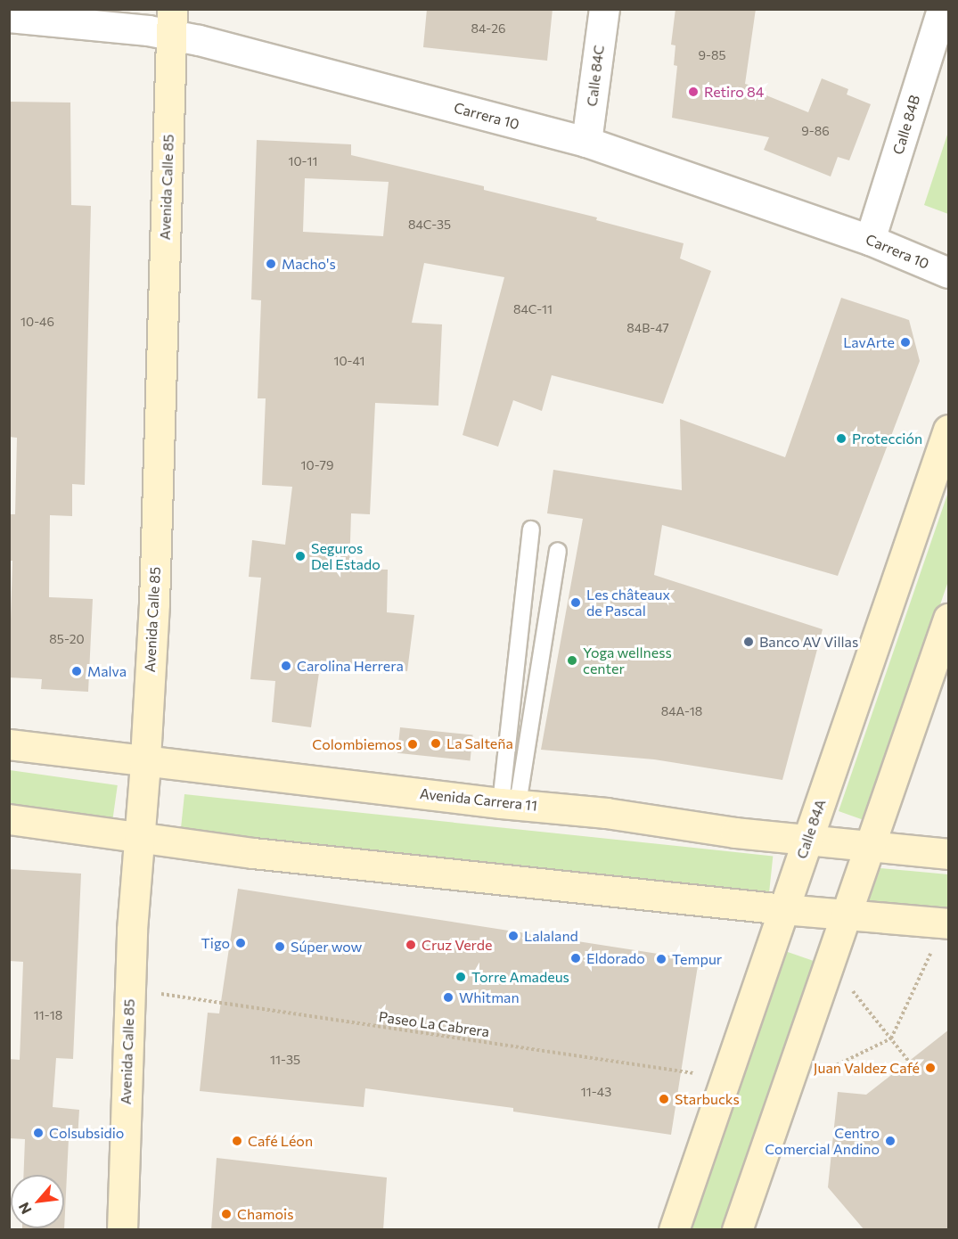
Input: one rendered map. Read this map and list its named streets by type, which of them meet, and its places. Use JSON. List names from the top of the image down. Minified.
{"streets":{"main road":["Avenida Calle 85","Avenida Carrera 11","Calle 84A"],"street":["Calle 84C","Carrera 10","Calle 84B"],"path":["Paseo La Cabrera"]},"crossings":[["Calle 84C","Carrera 10"],["Carrera 10","Calle 84B"],["Carrera 10","Avenida Calle 85"],["Avenida Calle 85","Avenida Carrera 11"],["Avenida Carrera 11","Calle 84A"]],"places":["Retiro 84","Macho's","LavArte","Protección","Seguros Del Estado","Les châteaux de Pascal","Banco AV Villas","Yoga wellness center","Carolina Herrera","Malva","La Salteña","Colombiemos","Lalaland","Tigo","Cruz Verde","Súper wow","Eldorado","Tempur","Torre Amadeus","Whitman","Juan Valdez Café","Starbucks","Colsubsidio","Café Léon","Centro Comercial Andino","Chamois"],"house_numbers":["84-26","9-85","9-86","10-11","84C-35","84C-11","10-46","84B-47","10-41","10-79","85-20","84A-18","11-18","11-35","11-43"],"north":"bottom left"}
